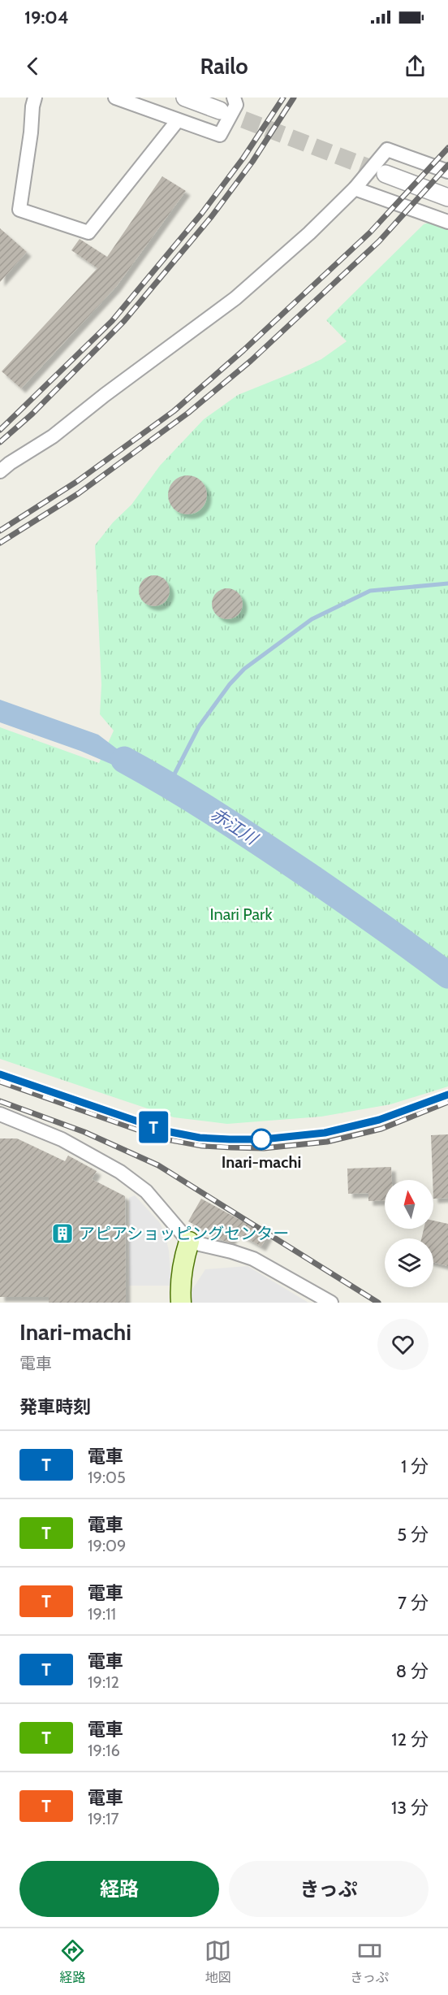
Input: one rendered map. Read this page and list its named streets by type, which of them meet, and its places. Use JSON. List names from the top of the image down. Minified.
{"water":["赤江川"],"parks":["Inari Park"],"places":{"other":["Inari-machi"],"building":["アピアショッピングセンター"]},"north":"top","page":{"status":"19:04","header":"Railo","on_map":"T","heading":[["Inari-machi","電車"],"発車時刻"],"list":[{"mark":"T","name":"電車","note":"19:05","value":"1 分"},{"mark":"T","name":"電車","note":"19:09","value":"5 分"},{"mark":"T","name":"電車","note":"19:11","value":"7 分"},{"mark":"T","name":"電車","note":"19:12","value":"8 分"},{"mark":"T","name":"電車","note":"19:16","value":"12 分"},{"mark":"T","name":"電車","note":"19:17","value":"13 分"}],"buttons":["経路","きっぷ"],"tabs":["経路","地図","きっぷ"]}}
